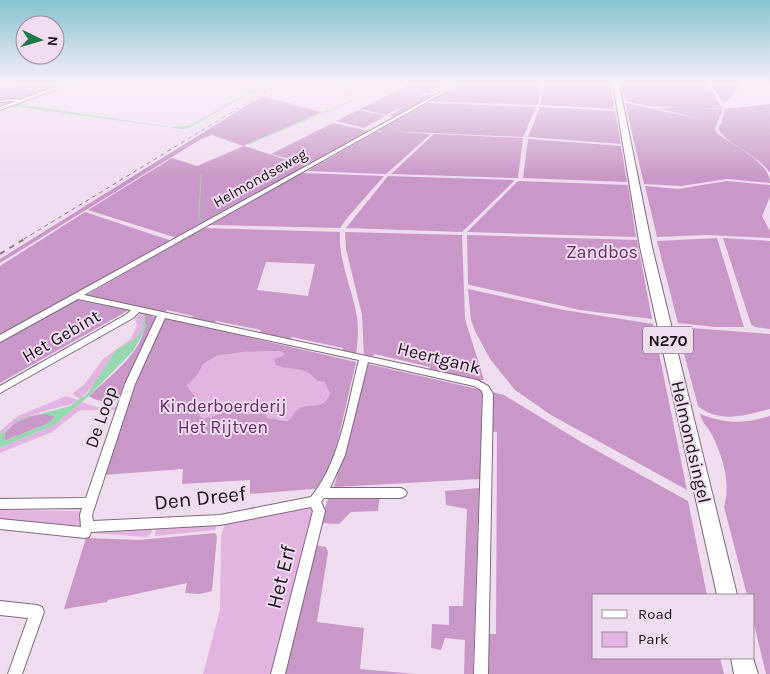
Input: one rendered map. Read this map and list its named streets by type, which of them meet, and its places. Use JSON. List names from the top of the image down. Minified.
{"streets":{"main road":["N270","Helmondsingel"],"street":["Helmondseweg","Het Gebint","Heertgank","De Loop","Den Dreef","Het Erf"]},"crossings":[["Heertgank","De Loop"],["Heertgank","Het Erf"],["De Loop","Den Dreef"],["Den Dreef","Het Erf"]],"parks":["Zandbos","Kinderboerderij Het Rijtven"],"legend":["Road","Park"],"north":"right"}
